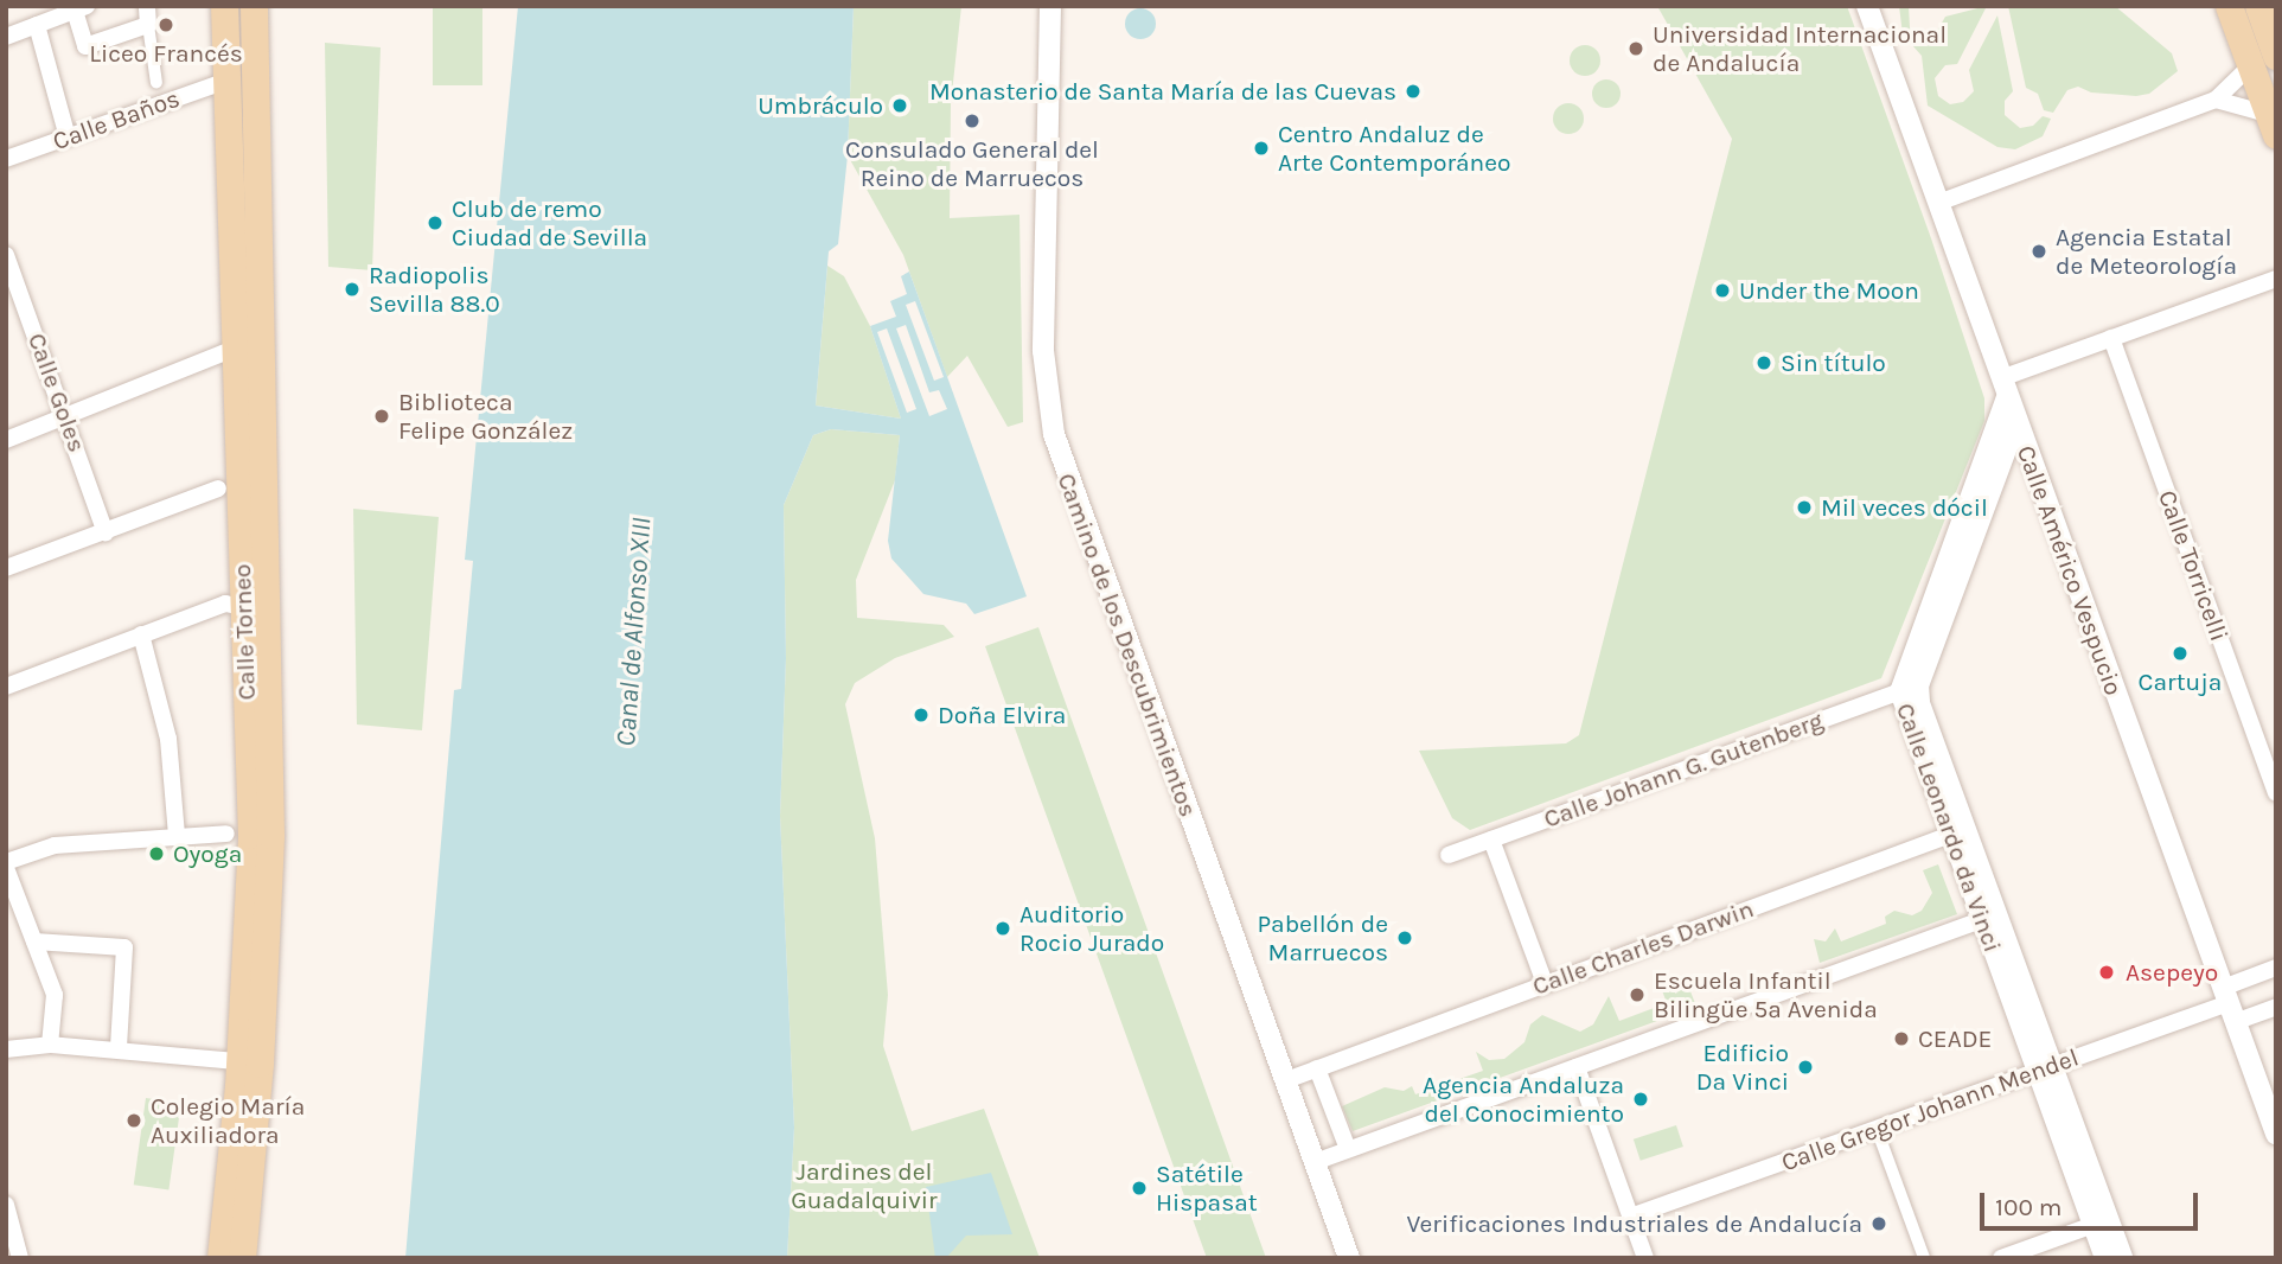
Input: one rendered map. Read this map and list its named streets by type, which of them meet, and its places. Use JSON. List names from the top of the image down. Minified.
{"streets":{"main road":["Calle Torneo"],"street":["Calle Baños","Calle Goles","Calle Torricelli","Calle Américo Vespucio","Camino de los Descubrimientos","Calle Johann G. Gutenberg","Calle Leonardo da Vinci","Calle Charles Darwin","Calle Gregor Johann Mendel"]},"crossings":[["Calle Baños","Calle Torneo"],["Calle Américo Vespucio","Calle Leonardo da Vinci"],["Calle Américo Vespucio","Calle Gregor Johann Mendel"],["Camino de los Descubrimientos","Calle Charles Darwin"],["Calle Johann G. Gutenberg","Calle Leonardo da Vinci"],["Calle Leonardo da Vinci","Calle Charles Darwin"],["Calle Leonardo da Vinci","Calle Gregor Johann Mendel"]],"water":["Canal de Alfonso XIII"],"parks":["Jardines del Guadalquivir"],"places":["Liceo Francés","Universidad Internacional de Andalucía","Monasterio de Santa María de las Cuevas","Umbráculo","Consulado General del Reino de Marruecos","Centro Andaluz de Arte Contemporáneo","Club de remo Ciudad de Sevilla","Agencia Estatal de Meteorología","Radiopolis Sevilla 88.0","Under the Moon","Sin título","Biblioteca Felipe González","Mil veces dócil","Cartuja","Doña Elvira","Oyoga","Auditorio Rocio Jurado","Pabellón de Marruecos","Asepeyo","Escuela Infantil Bilingüe 5ª Avenida","CEADE","Edificio Da Vinci","Agencia Andaluza del Conocimiento","Colegio María Auxiliadora","Satétile Hispasat","Verificaciones Industriales de Andalucía"],"scale_bar":"100 m"}
